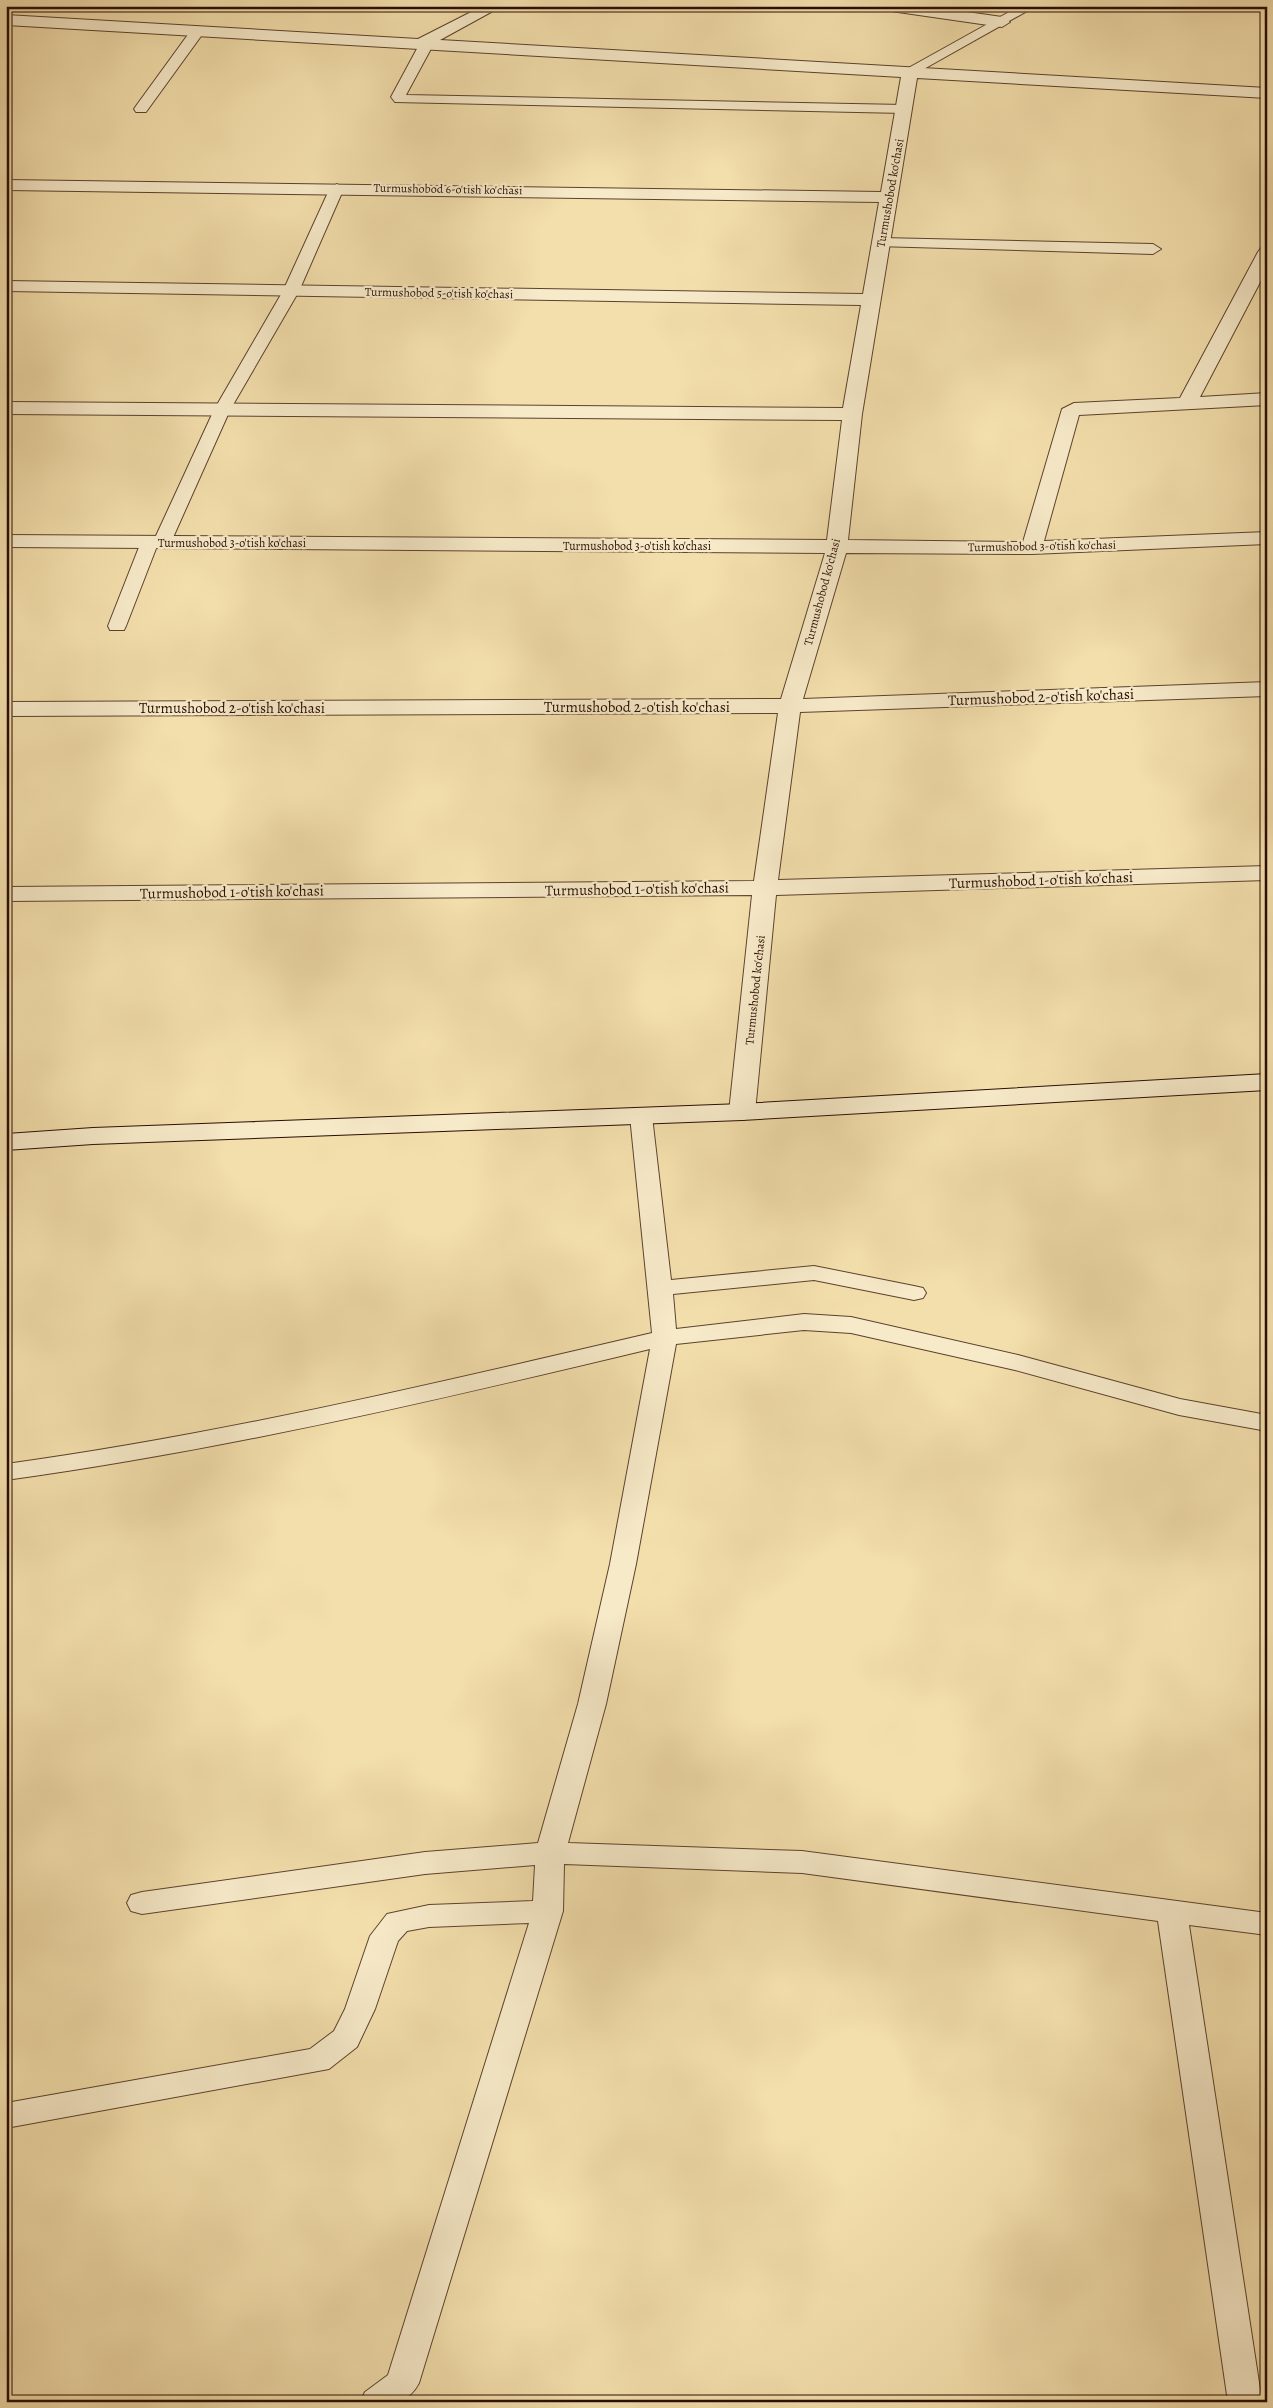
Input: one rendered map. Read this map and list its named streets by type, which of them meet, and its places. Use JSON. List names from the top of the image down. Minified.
{"streets":{"street":["Turmushobod 6-o'tish ko'chasi","Turmushobod ko'chasi","Turmushobod 5-o'tish ko'chasi","Turmushobod 3-o'tish ko'chasi","Turmushobod 2-o'tish ko'chasi","Turmushobod 1-o'tish ko'chasi"]},"crossings":[["Turmushobod 6-o'tish ko'chasi","Turmushobod ko'chasi"],["Turmushobod ko'chasi","Turmushobod 5-o'tish ko'chasi"],["Turmushobod ko'chasi","Turmushobod 3-o'tish ko'chasi"],["Turmushobod ko'chasi","Turmushobod 2-o'tish ko'chasi"],["Turmushobod ko'chasi","Turmushobod 1-o'tish ko'chasi"]]}
